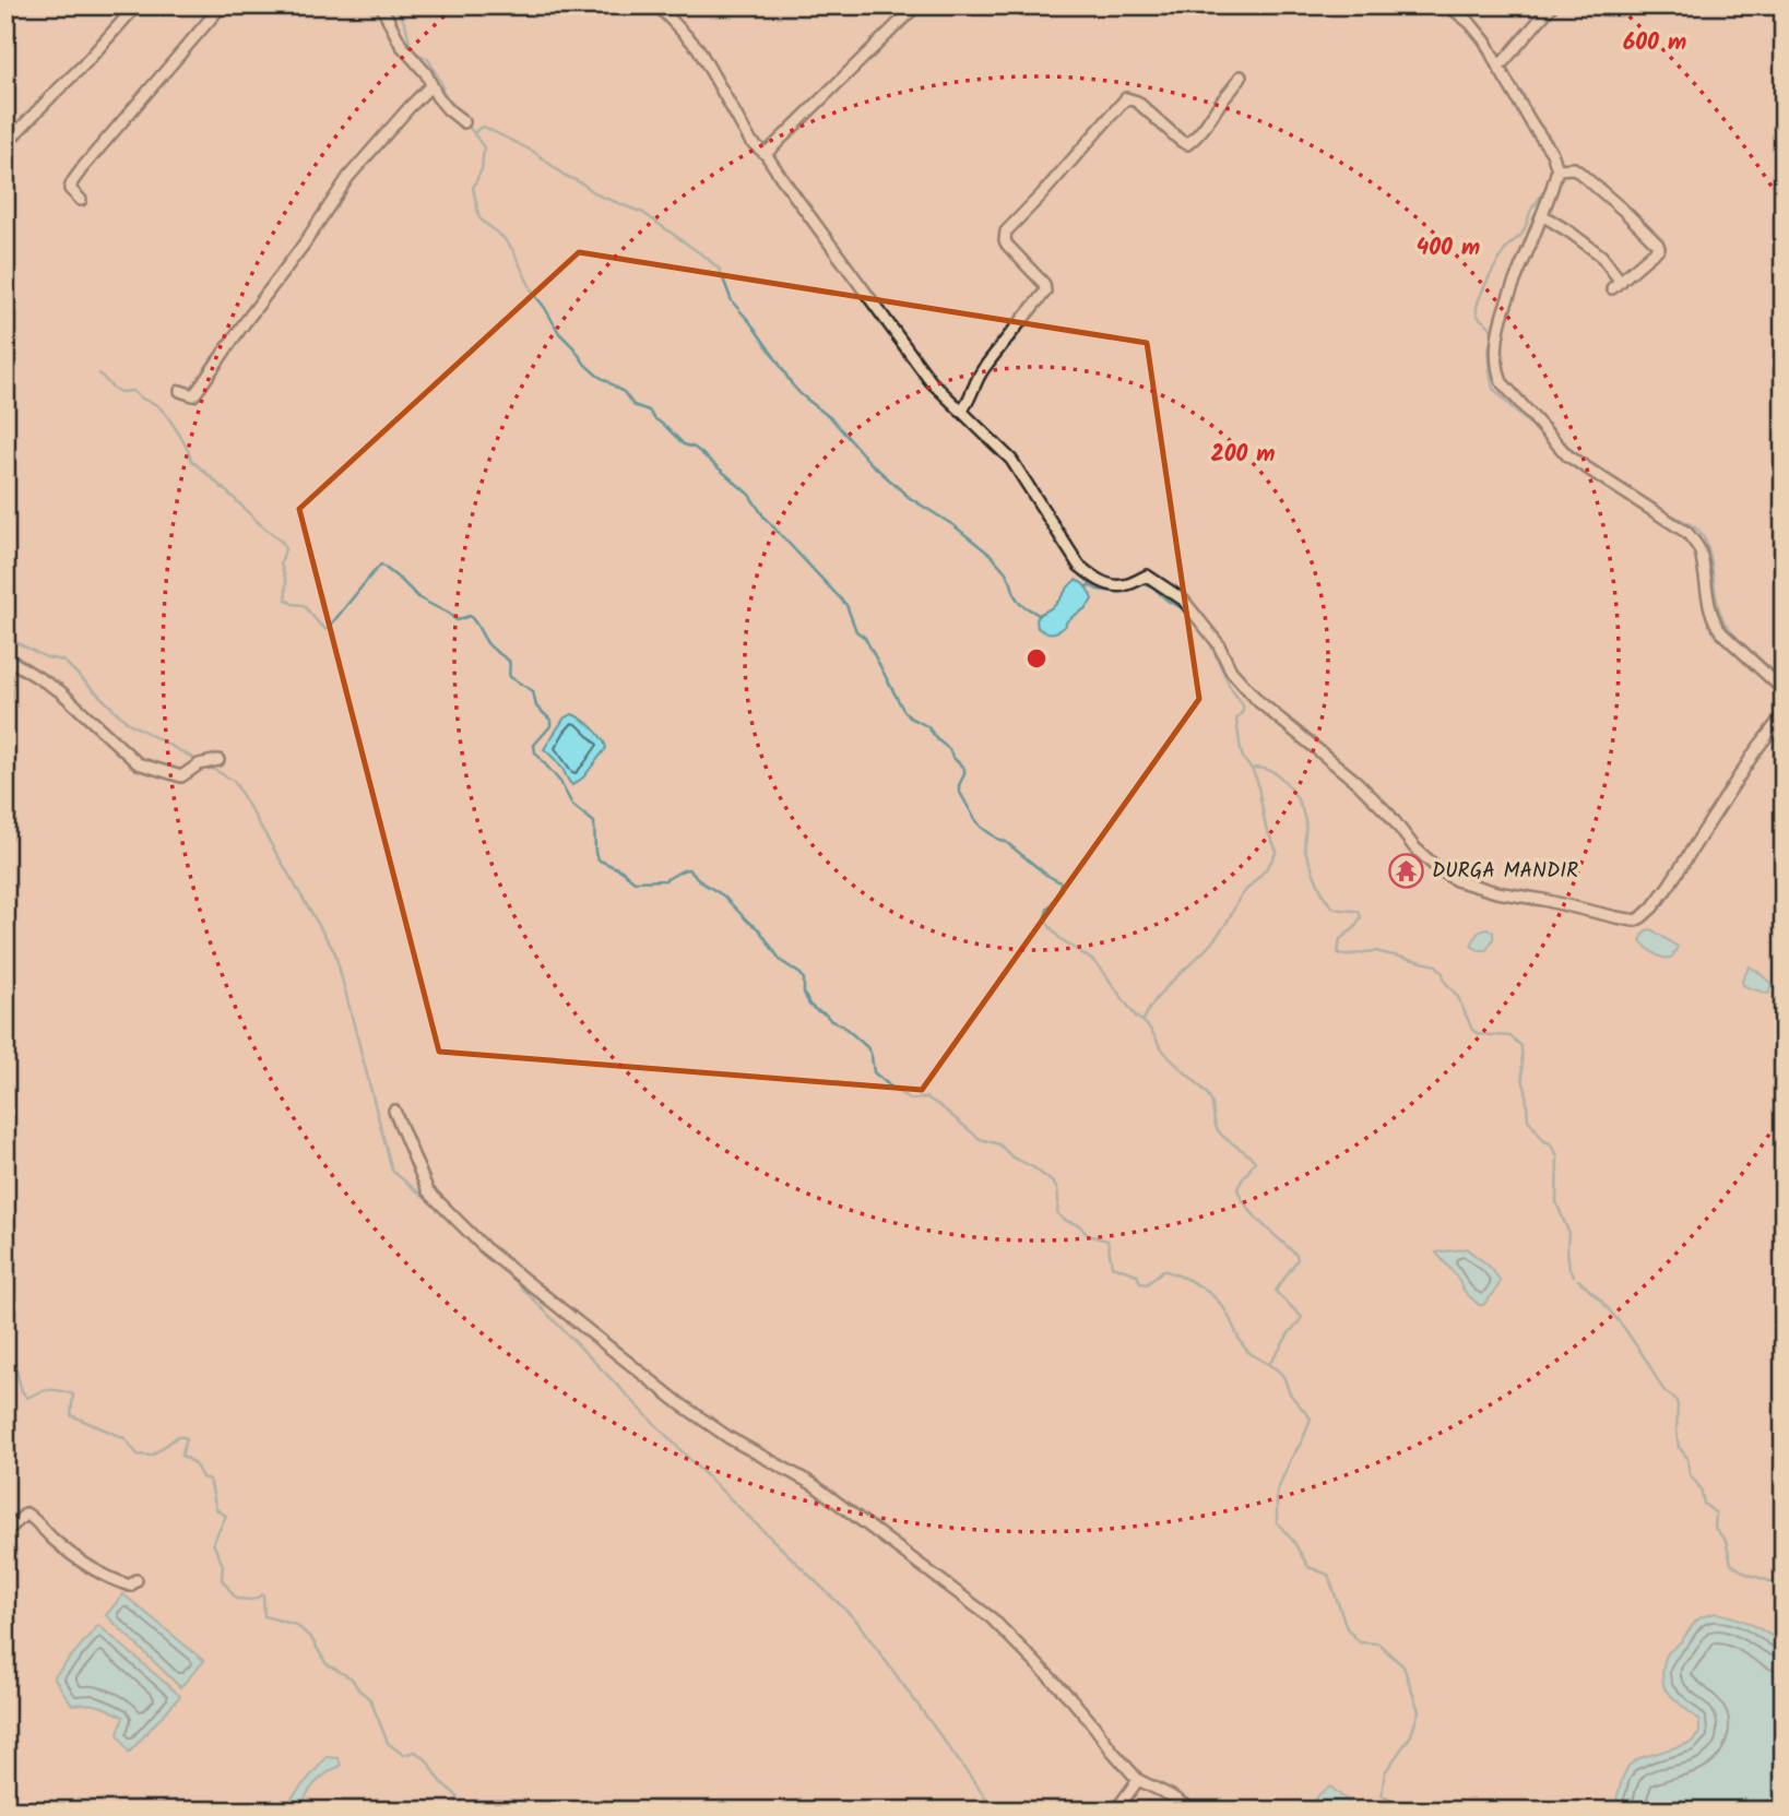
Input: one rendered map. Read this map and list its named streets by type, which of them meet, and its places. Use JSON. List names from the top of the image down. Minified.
{"places":{"temple":["DURGA MANDIR"]},"rings":["600 m","400 m","200 m"]}
